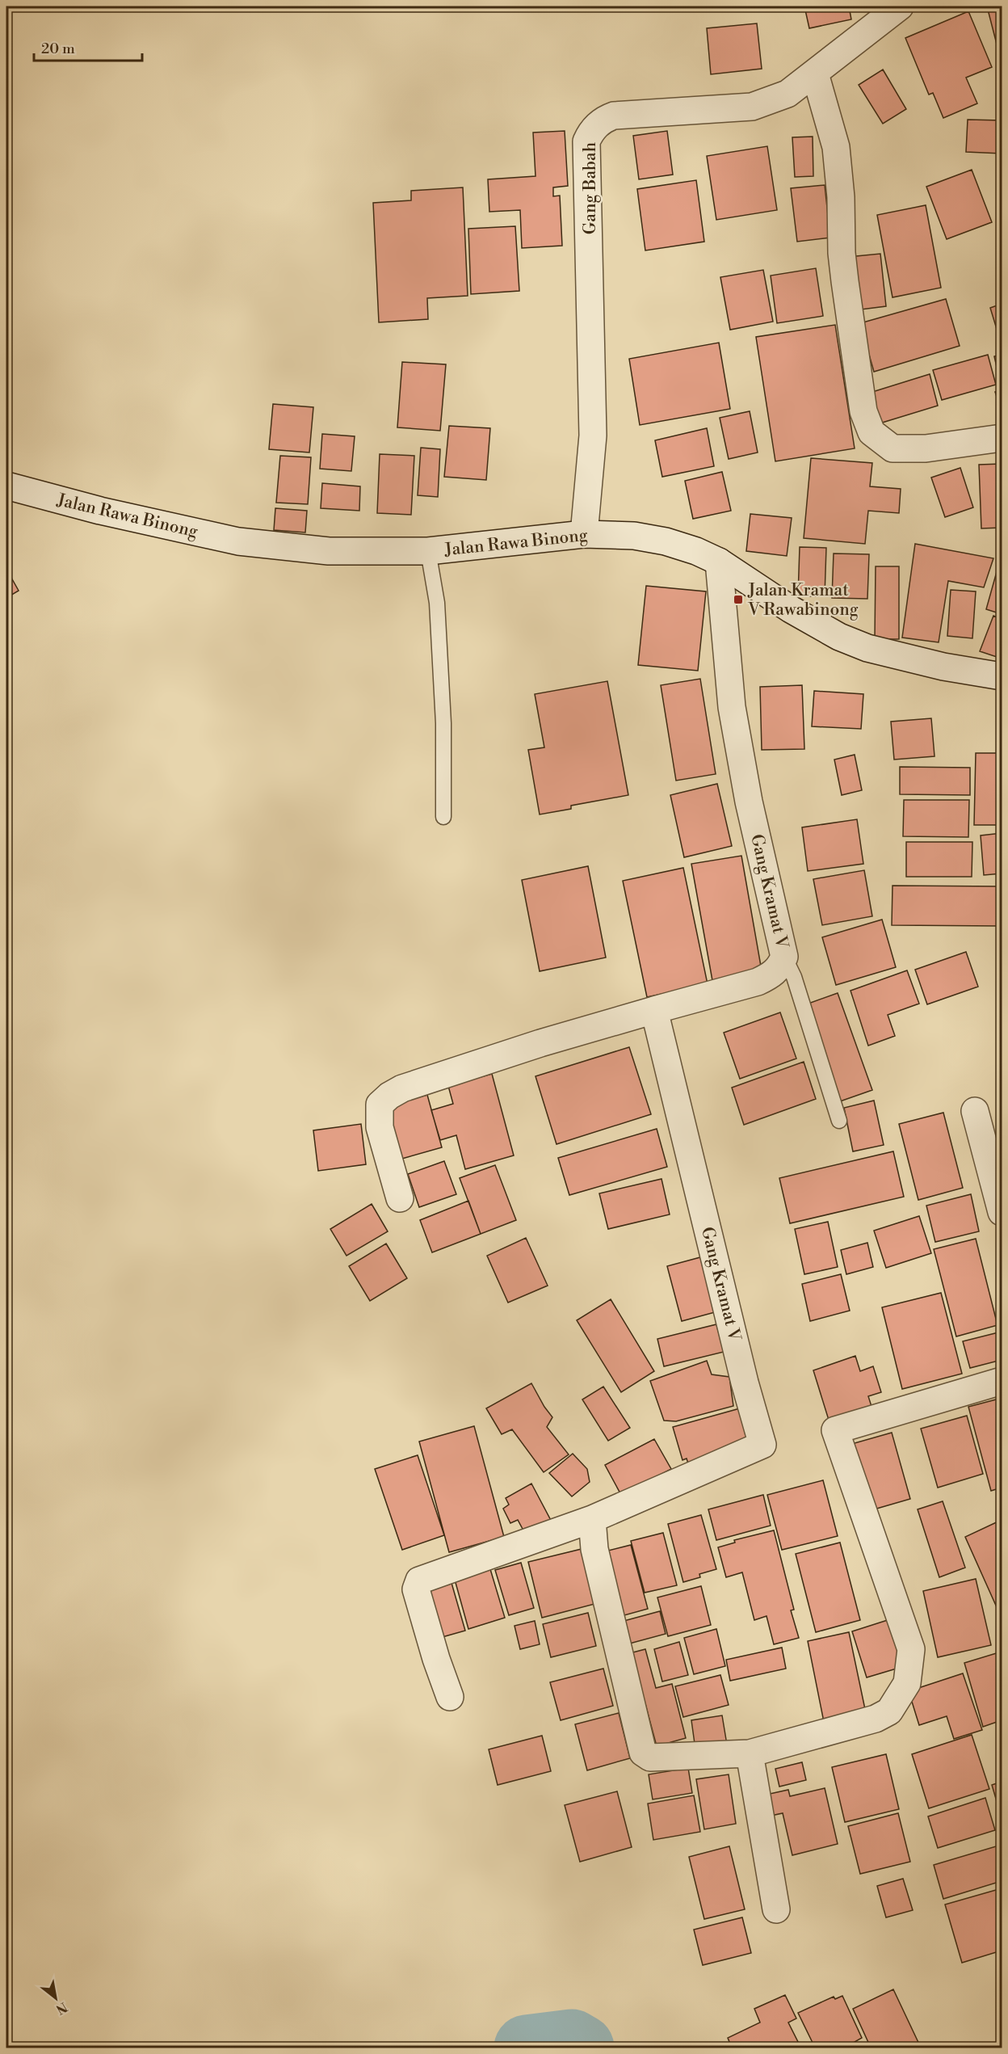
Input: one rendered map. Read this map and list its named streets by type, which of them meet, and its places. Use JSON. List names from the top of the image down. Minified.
{"streets":{"street":["Gang Babah","Jalan Rawa Binong","Gang Kramat V"]},"crossings":[["Gang Babah","Jalan Rawa Binong"],["Jalan Rawa Binong","Gang Kramat V"]],"places":{"transit":["Jalan Kramat V Rawabinong"]},"scale_bar":"20 m","north":"bottom right"}
